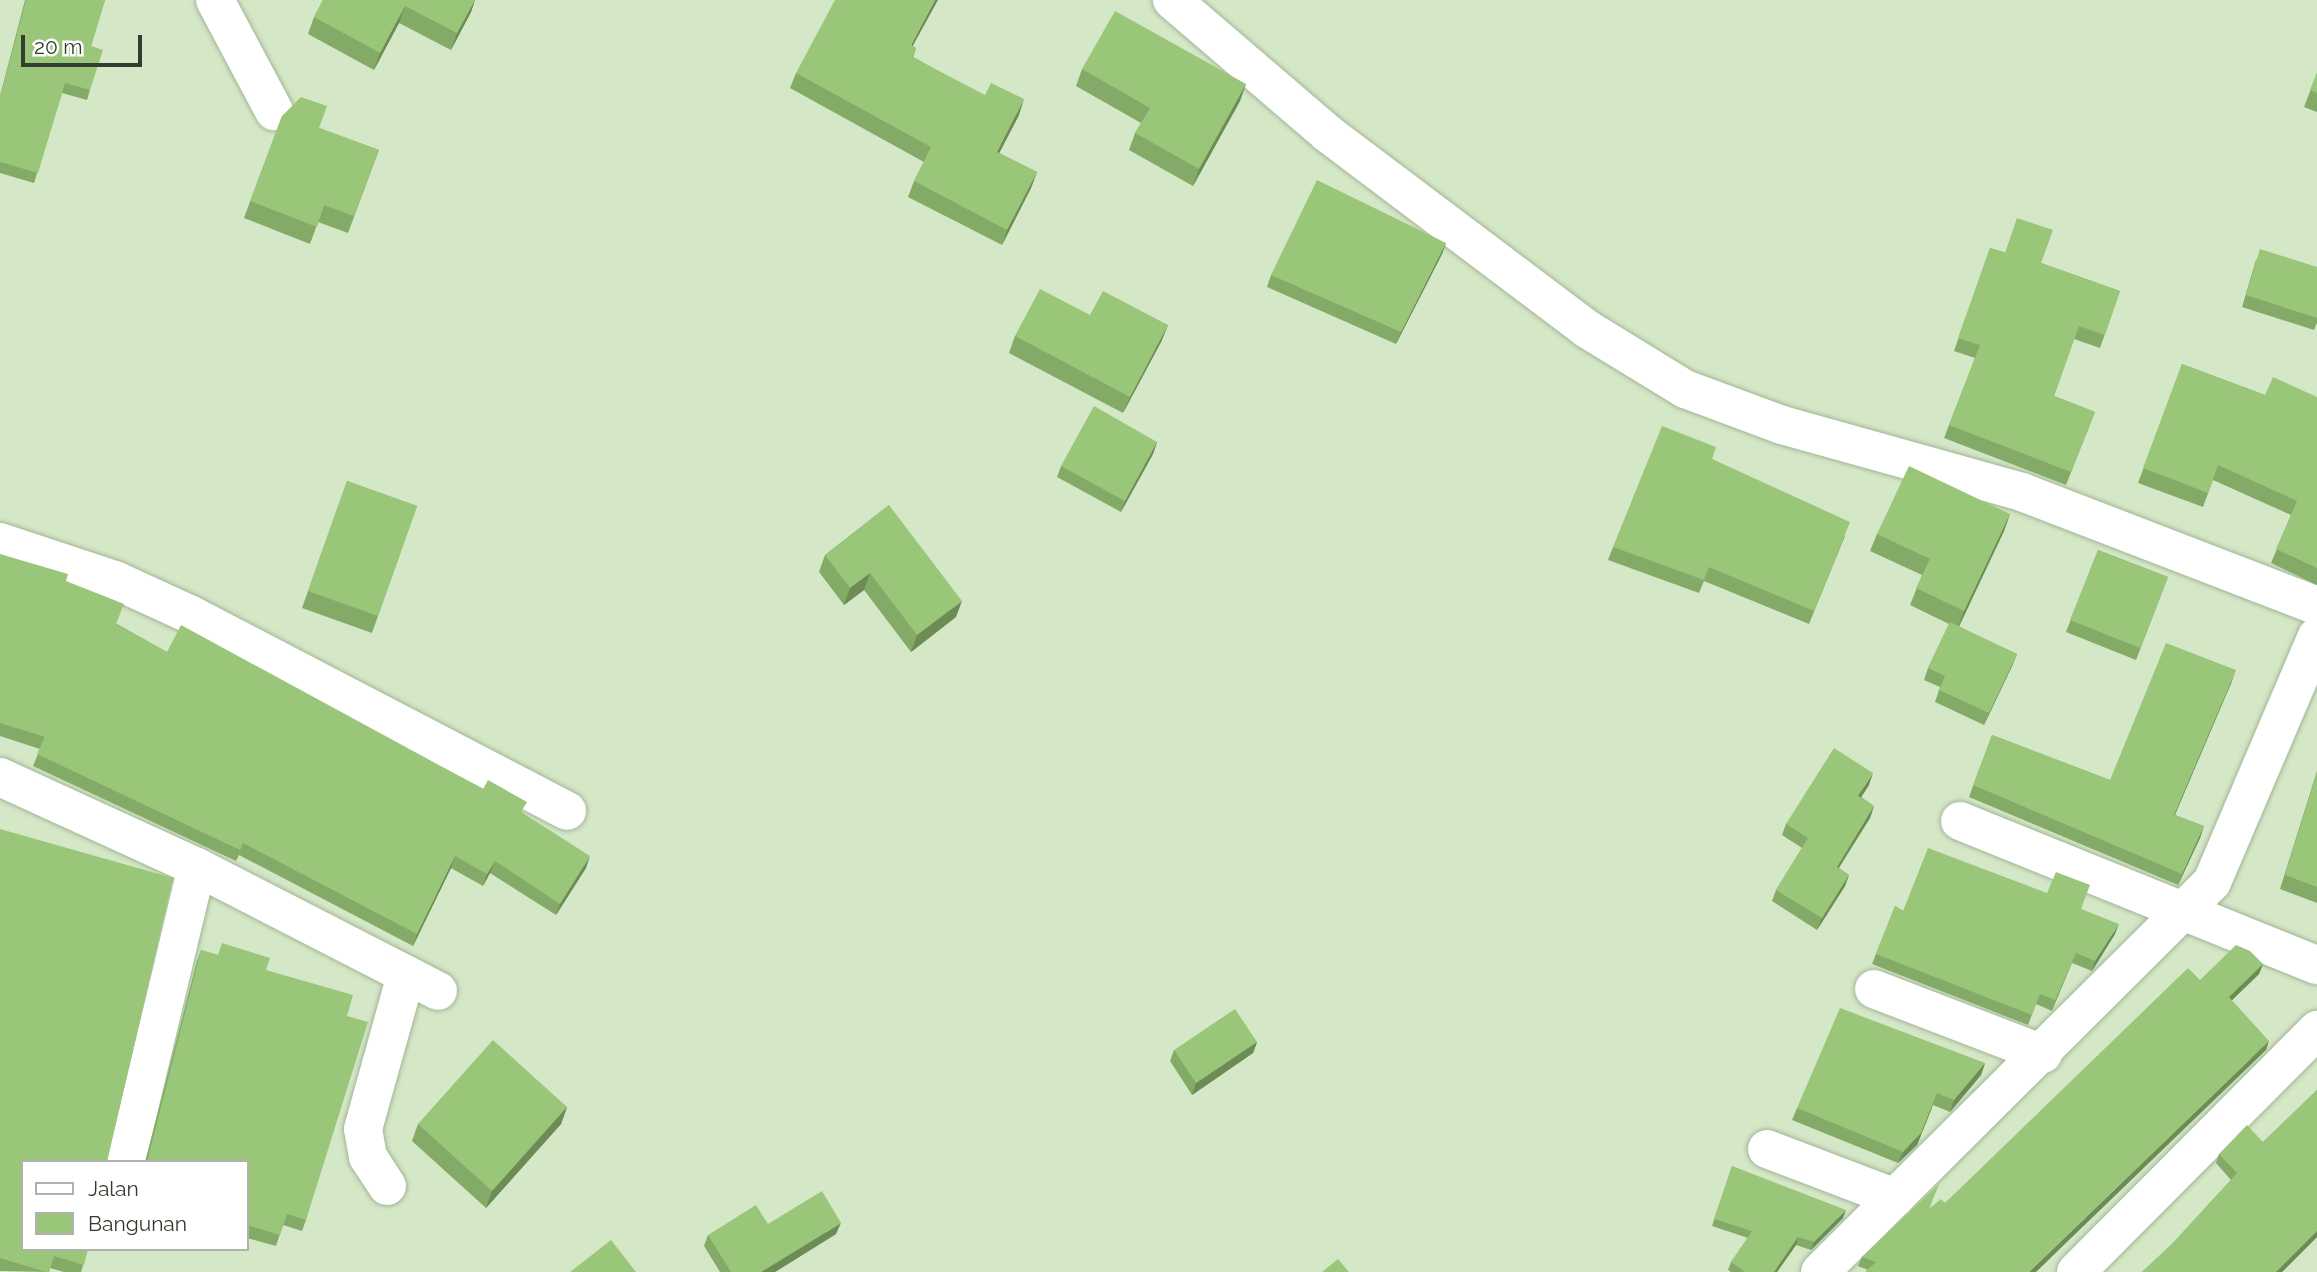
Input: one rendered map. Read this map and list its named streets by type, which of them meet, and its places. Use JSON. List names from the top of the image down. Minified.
{"legend":["Jalan","Bangunan"],"scale_bar":"20 m"}
